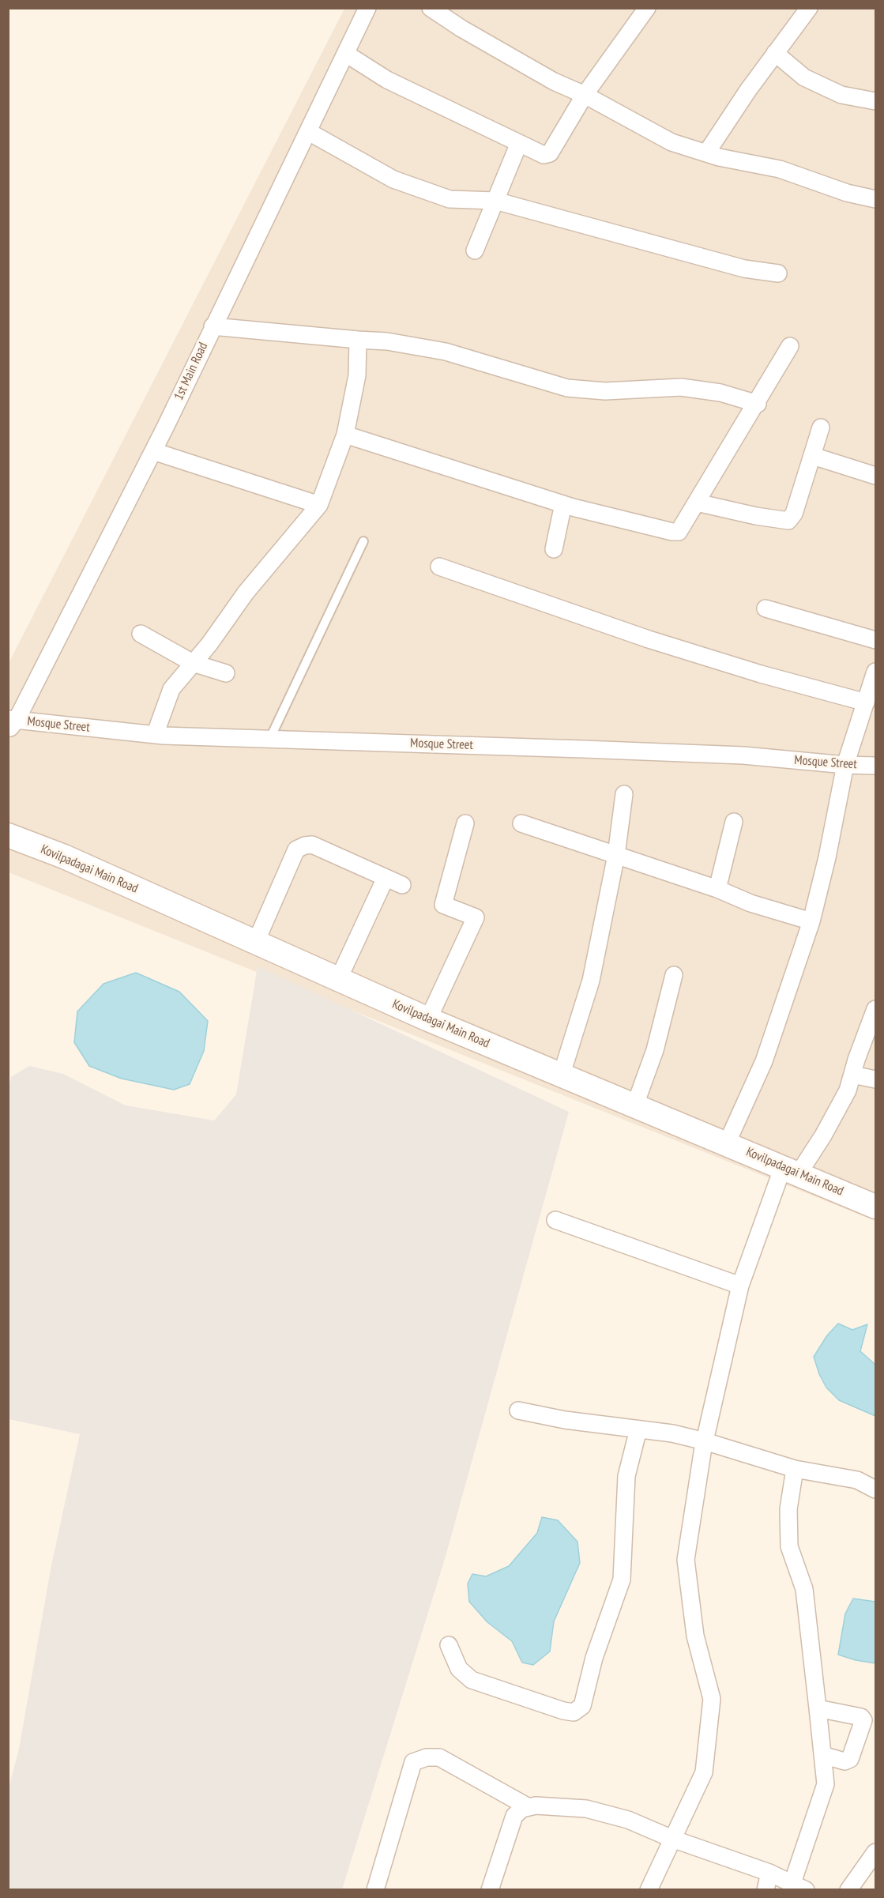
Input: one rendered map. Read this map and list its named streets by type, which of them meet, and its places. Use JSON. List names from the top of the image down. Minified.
{"streets":{"main road":["Kovilpadagai Main Road"],"street":["1st Main Road","Mosque Street"]},"crossings":[["1st Main Road","Mosque Street"]]}
